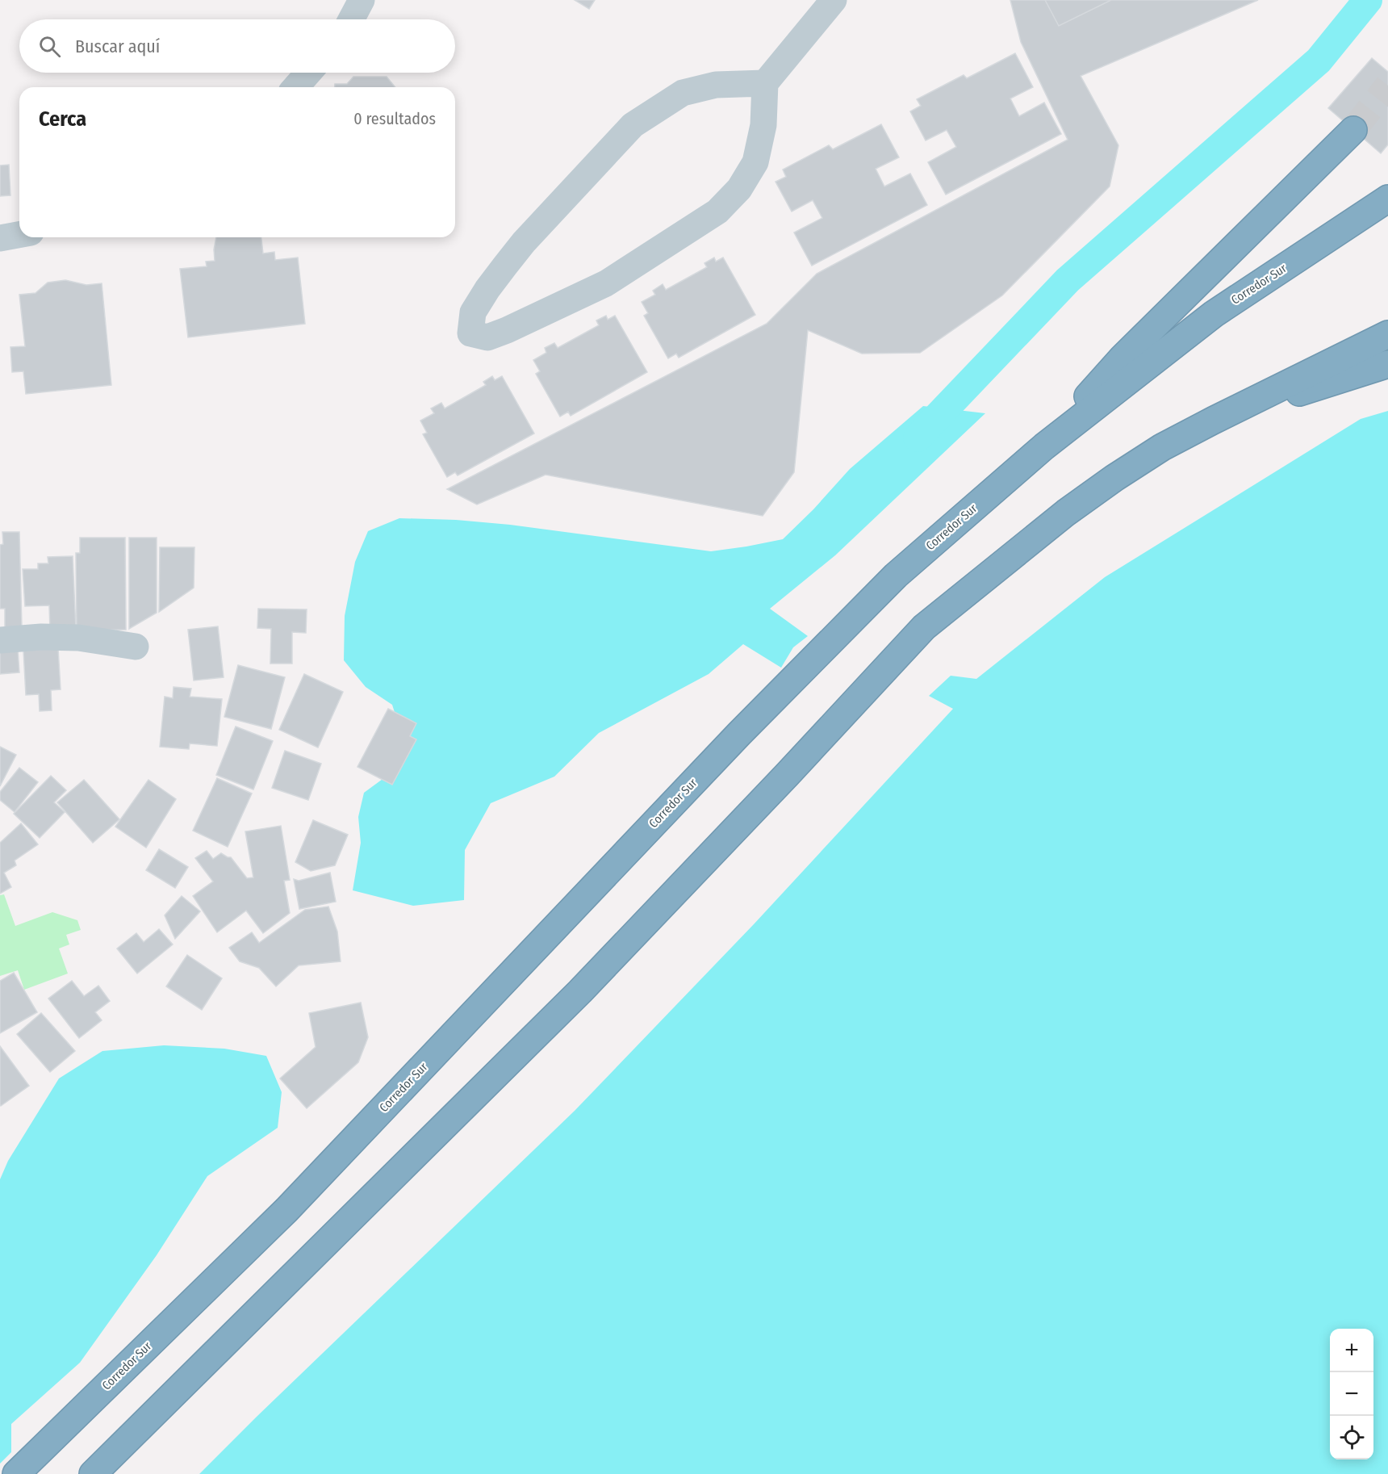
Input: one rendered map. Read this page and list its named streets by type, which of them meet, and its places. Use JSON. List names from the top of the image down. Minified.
{"streets":{"highway":["Corredor Sur"]},"page":{"search":"Buscar aquí","heading":["Cerca","0 resultados"],"map_buttons":["+","−"]}}
